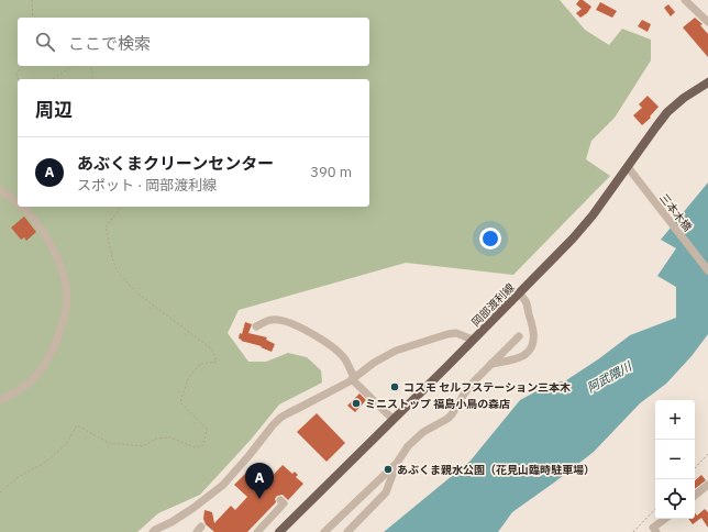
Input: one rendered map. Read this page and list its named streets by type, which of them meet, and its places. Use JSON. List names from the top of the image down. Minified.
{"streets":{"main road":["岡部渡利線"],"street":["三本木橋"]},"crossings":[["三本木橋","岡部渡利線"]],"water":["阿武隈川"],"places":["コスモ セルフステーション三本木","ミニストップ 福島小鳥の森店","あぶくま親水公園（花見山臨時駐車場）"],"page":{"search":"ここで検索","heading":"周辺","list":[{"mark":"A","name":"あぶくまクリーンセンター","note":"スポット · 岡部渡利線","value":"390 m"}],"map_buttons":["+","−"],"pins":"A"}}
